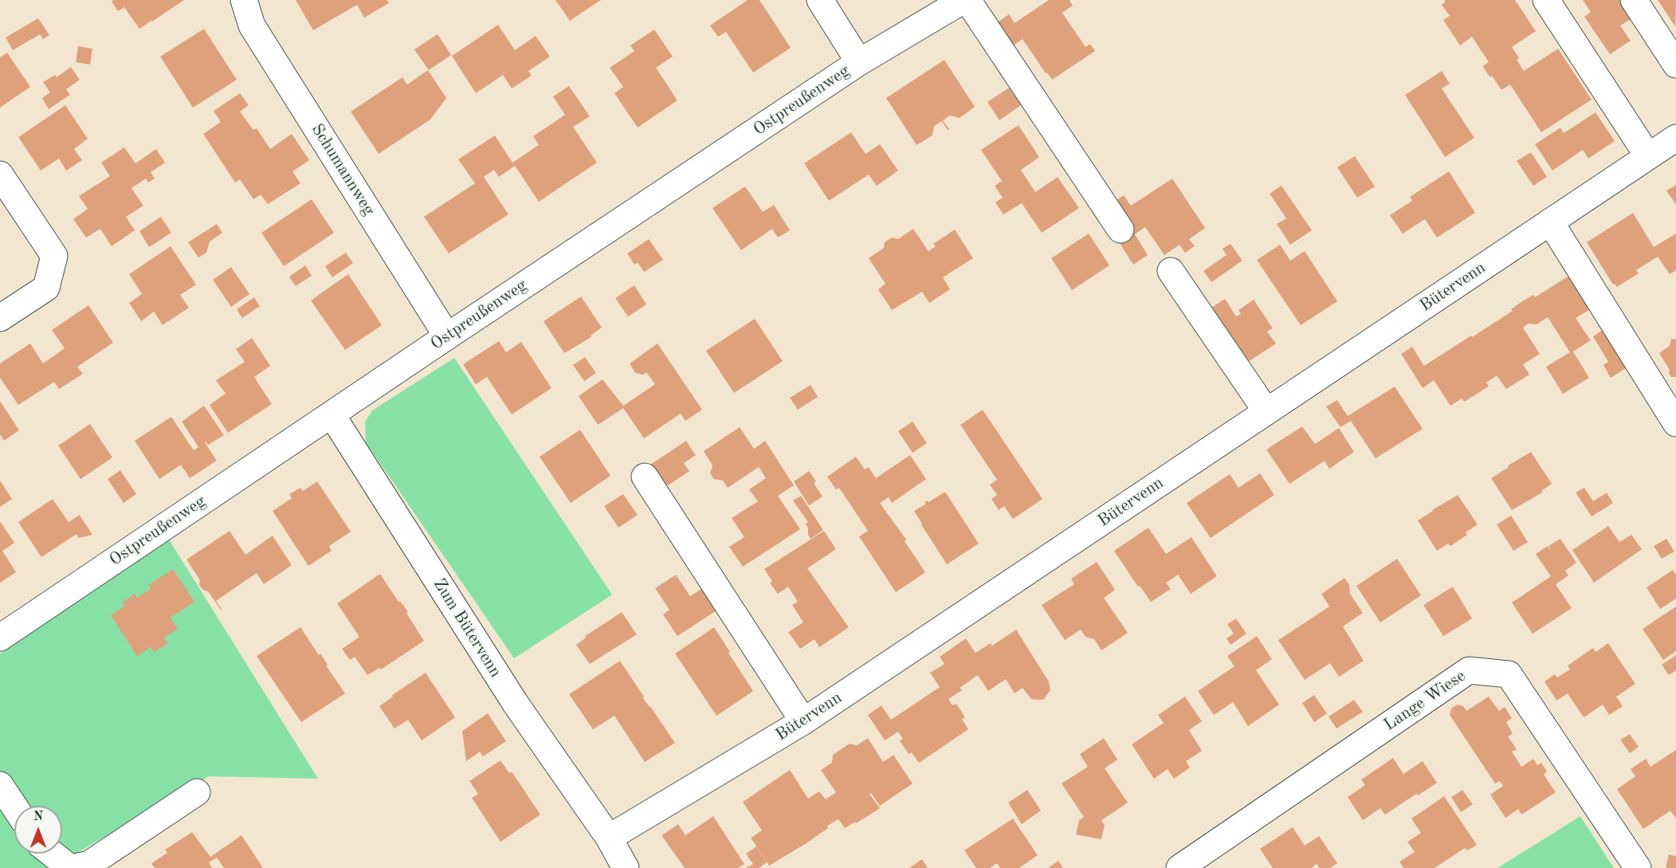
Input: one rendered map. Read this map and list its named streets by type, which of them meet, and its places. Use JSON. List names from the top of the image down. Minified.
{"streets":{"street":["Ostpreußenweg","Schumannweg","Bütervenn","Zum Bütervenn","Lange Wiese"]},"crossings":[["Ostpreußenweg","Schumannweg"],["Ostpreußenweg","Zum Bütervenn"],["Bütervenn","Zum Bütervenn"]],"north":"top"}
